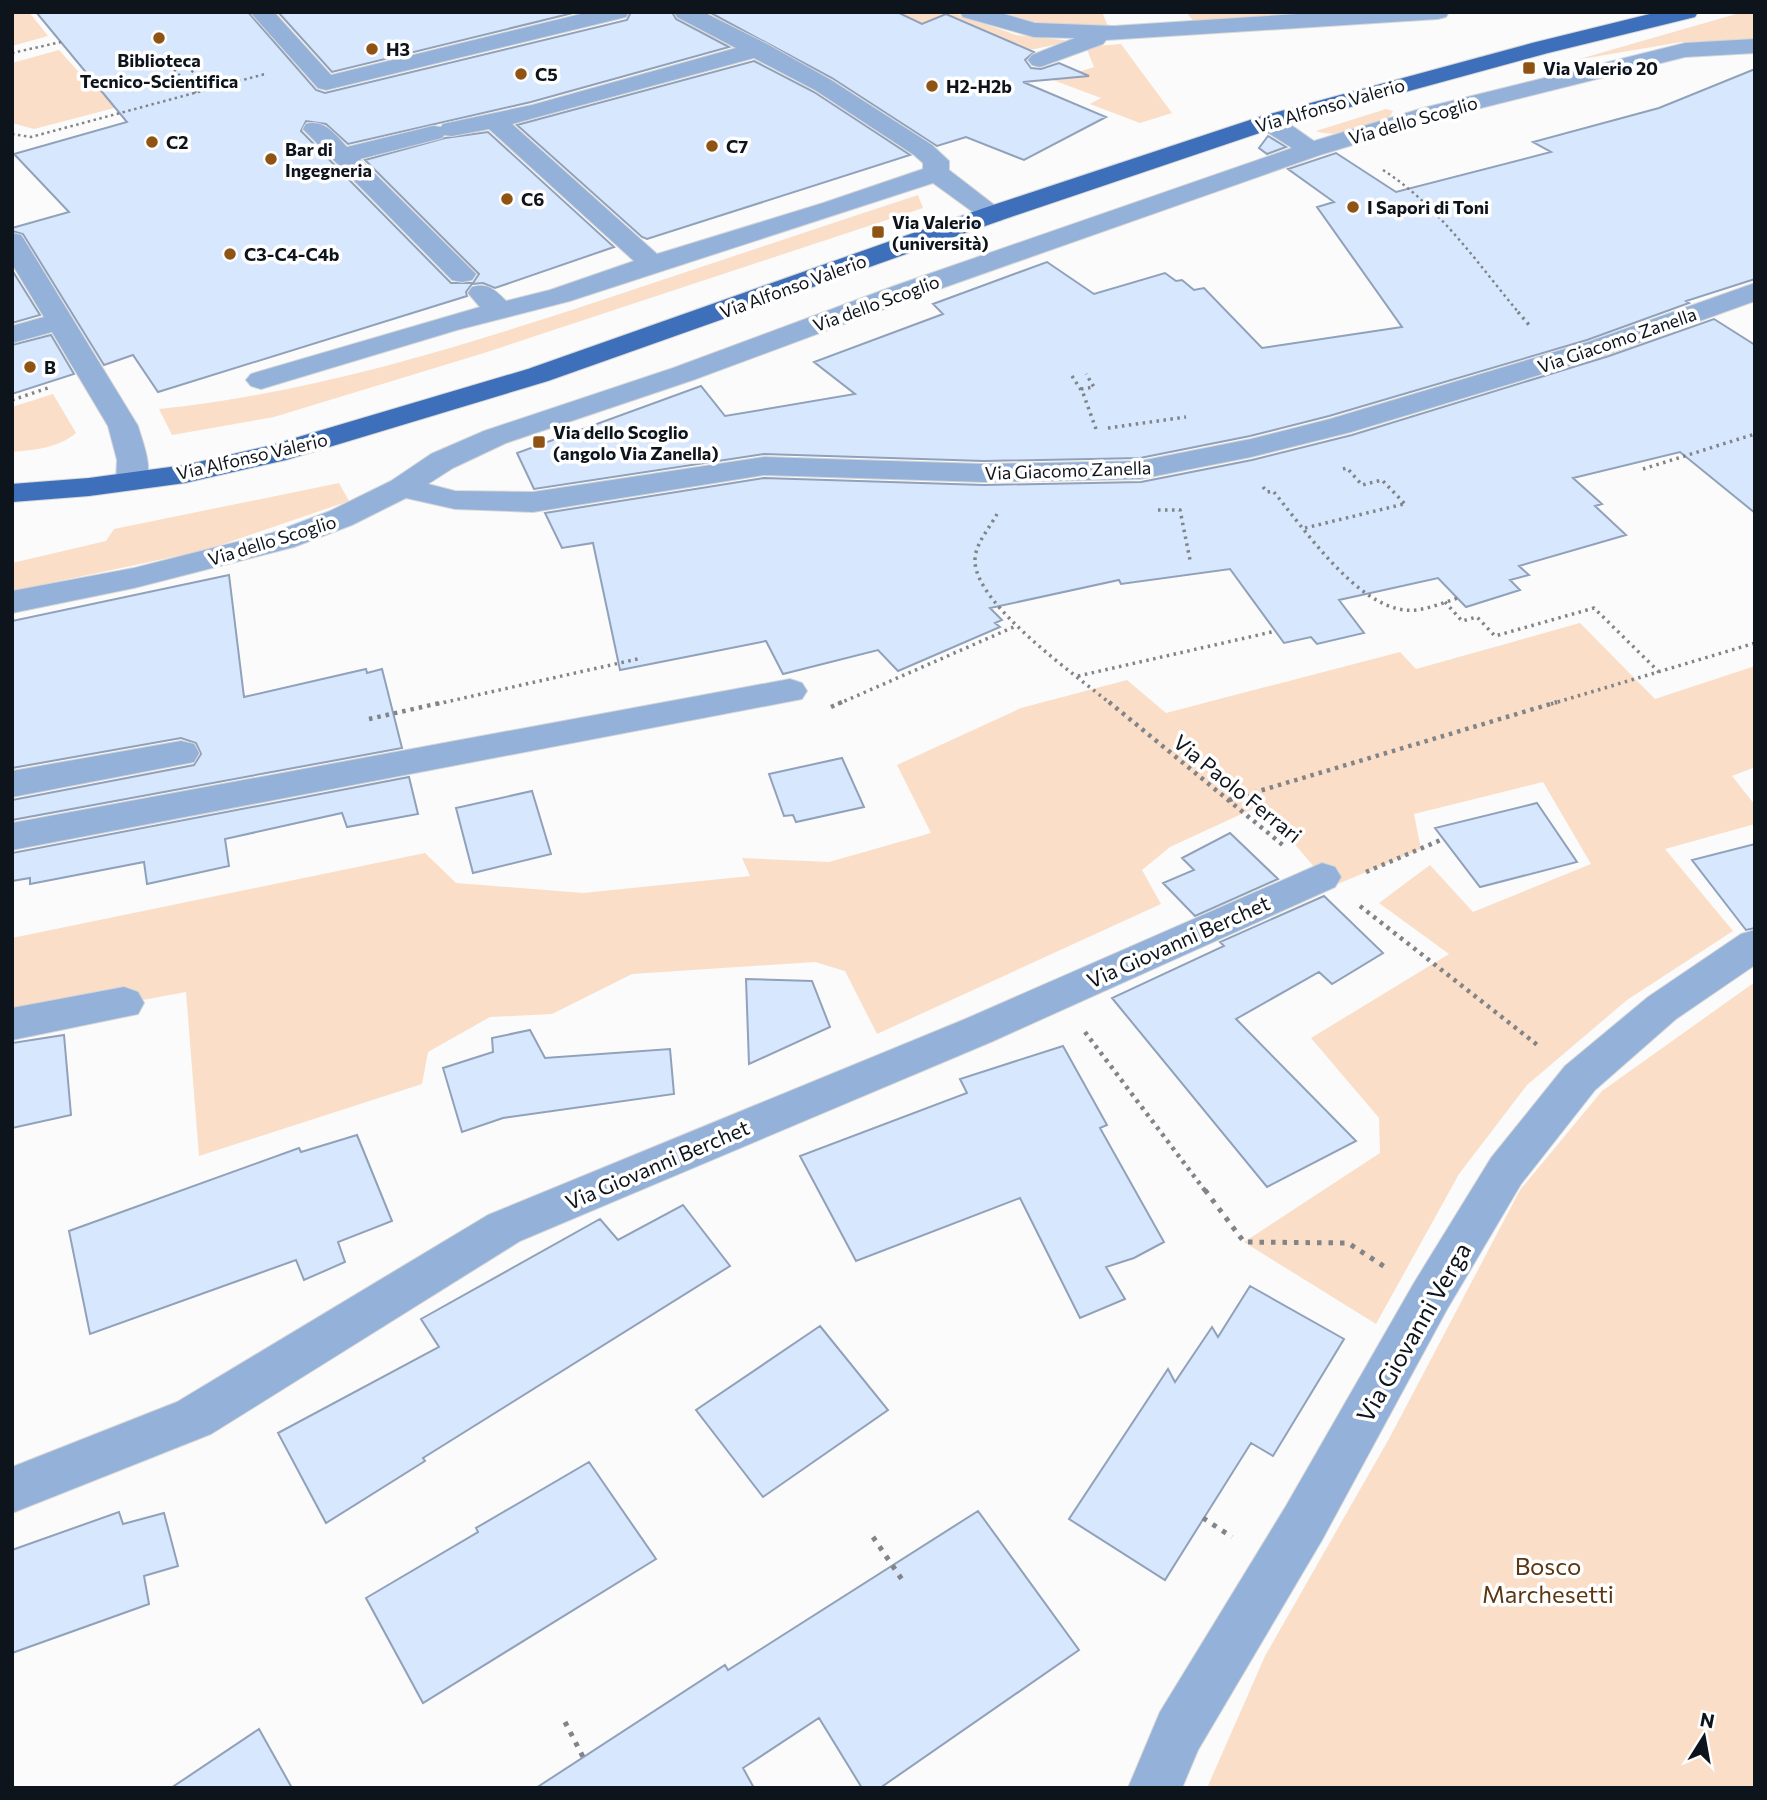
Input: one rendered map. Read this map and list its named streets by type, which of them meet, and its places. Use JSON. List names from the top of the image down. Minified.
{"streets":{"main road":["Via Alfonso Valerio"],"street":["Via dello Scoglio","Via Giacomo Zanella","Via Giovanni Berchet","Via Giovanni Verga"],"path":["Via Paolo Ferrari"]},"crossings":[["Via dello Scoglio","Via Giacomo Zanella"],["Via Giacomo Zanella","Via Paolo Ferrari"],["Via Paolo Ferrari","Via Giovanni Berchet"],["Via Paolo Ferrari","Via Giovanni Verga"]],"parks":["Bosco Marchesetti"],"places":{"other":["Biblioteca Tecnico-Scientifica","H3","C5","H2-H2b","C2","C7","Bar di Ingegneria","C6","I Sapori di Toni","C3-C4-C4b","B"],"transit":["Via Valerio 20","Via Valerio (università)","Via dello Scoglio (angolo Via Zanella)"]},"north":"top"}
